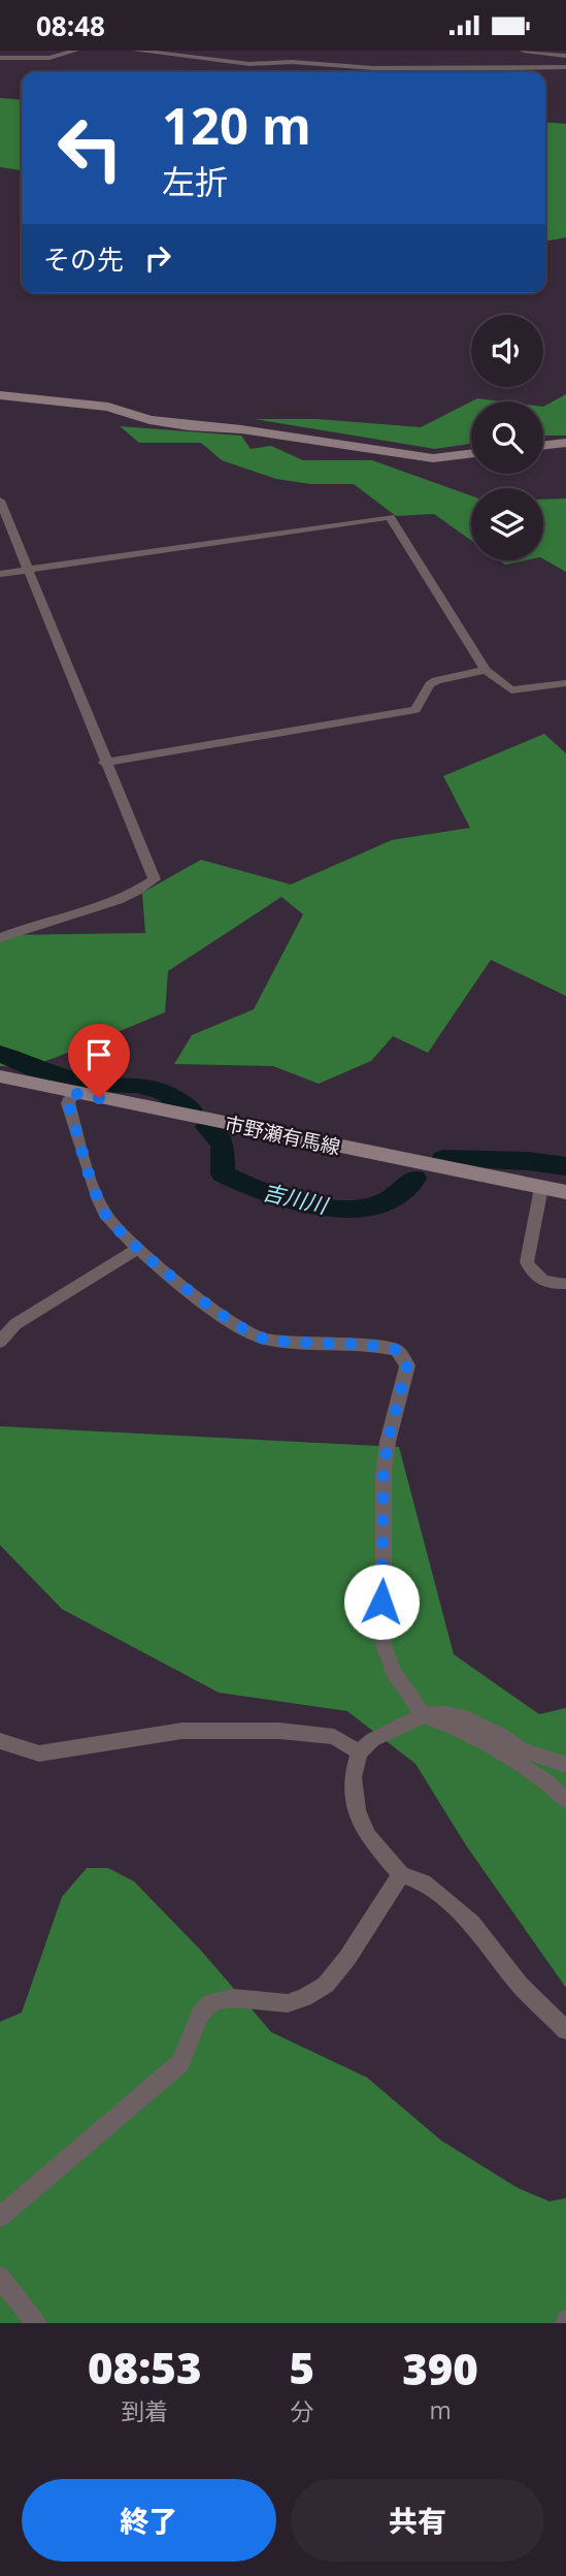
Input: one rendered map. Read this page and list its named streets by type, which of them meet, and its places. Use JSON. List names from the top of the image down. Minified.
{"streets":{"street":["市野瀬有馬線"]},"water":["吉川川"],"page":{"status":"08:48","turn":["120 m","左折"],"then":"その先","eta":["08:53","到着","5","分","390","m"],"buttons":["終了","共有"]}}
